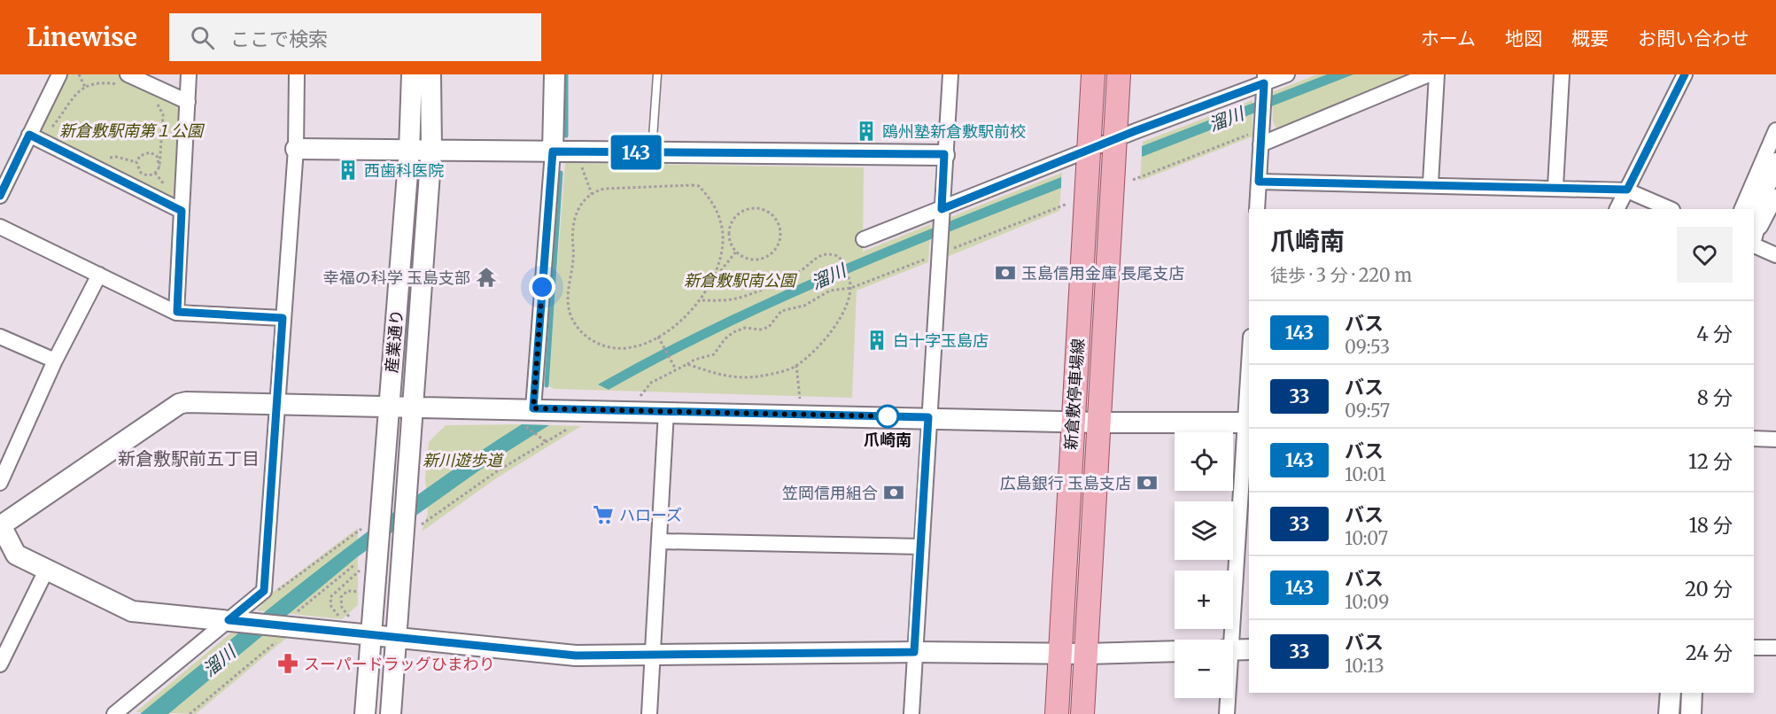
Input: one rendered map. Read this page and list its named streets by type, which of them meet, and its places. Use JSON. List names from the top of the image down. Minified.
{"streets":{"main road":["新倉敷停車場線"],"street":["産業通り"]},"districts":["新倉敷駅前五丁目"],"water":["溜川"],"parks":["新倉敷駅南第１公園","新倉敷駅南公園","新川遊歩道"],"places":{"building":["鴎州塾新倉敷駅前校","西歯科医院","白十字玉島店"],"bank":["玉島信用金庫 長尾支店","広島銀行 玉島支店","笠岡信用組合"],"temple":["幸福の科学 玉島支部"],"other":["爪崎南"],"supermarket":["ハローズ"],"pharmacy":["スーパードラッグひまわり"]},"lines":["bus line 143"],"page":{"header":"Linewise","search":"ここで検索","nav":["ホーム","地図","概要","お問い合わせ"],"on_map":"143","heading":["爪崎南","徒歩 · 3 分 · 220 m"],"list":[{"mark":"143","name":"バス","note":"09:53","value":"4 分"},{"mark":"33","name":"バス","note":"09:57","value":"8 分"},{"mark":"143","name":"バス","note":"10:01","value":"12 分"},{"mark":"33","name":"バス","note":"10:07","value":"18 分"},{"mark":"143","name":"バス","note":"10:09","value":"20 分"},{"mark":"33","name":"バス","note":"10:13","value":"24 分"}],"map_buttons":["+","−"]}}
